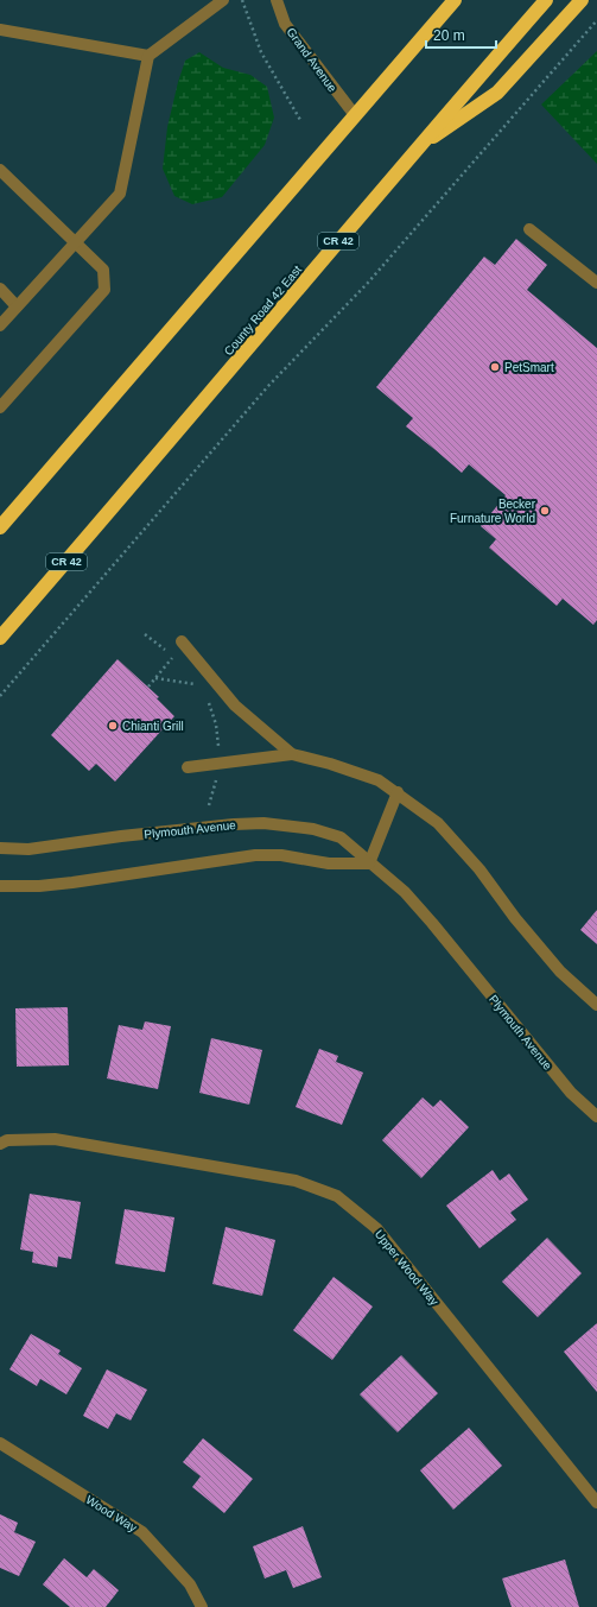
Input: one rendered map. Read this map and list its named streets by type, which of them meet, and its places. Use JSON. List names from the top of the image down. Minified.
{"streets":{"highway":["CR 42","County Road 42 East"],"street":["Grand Avenue","Plymouth Avenue","Upper Wood Way","Wood Way"]},"places":["PetSmart","Becker Furnature World","Chianti Grill"],"scale_bar":"20 m"}
